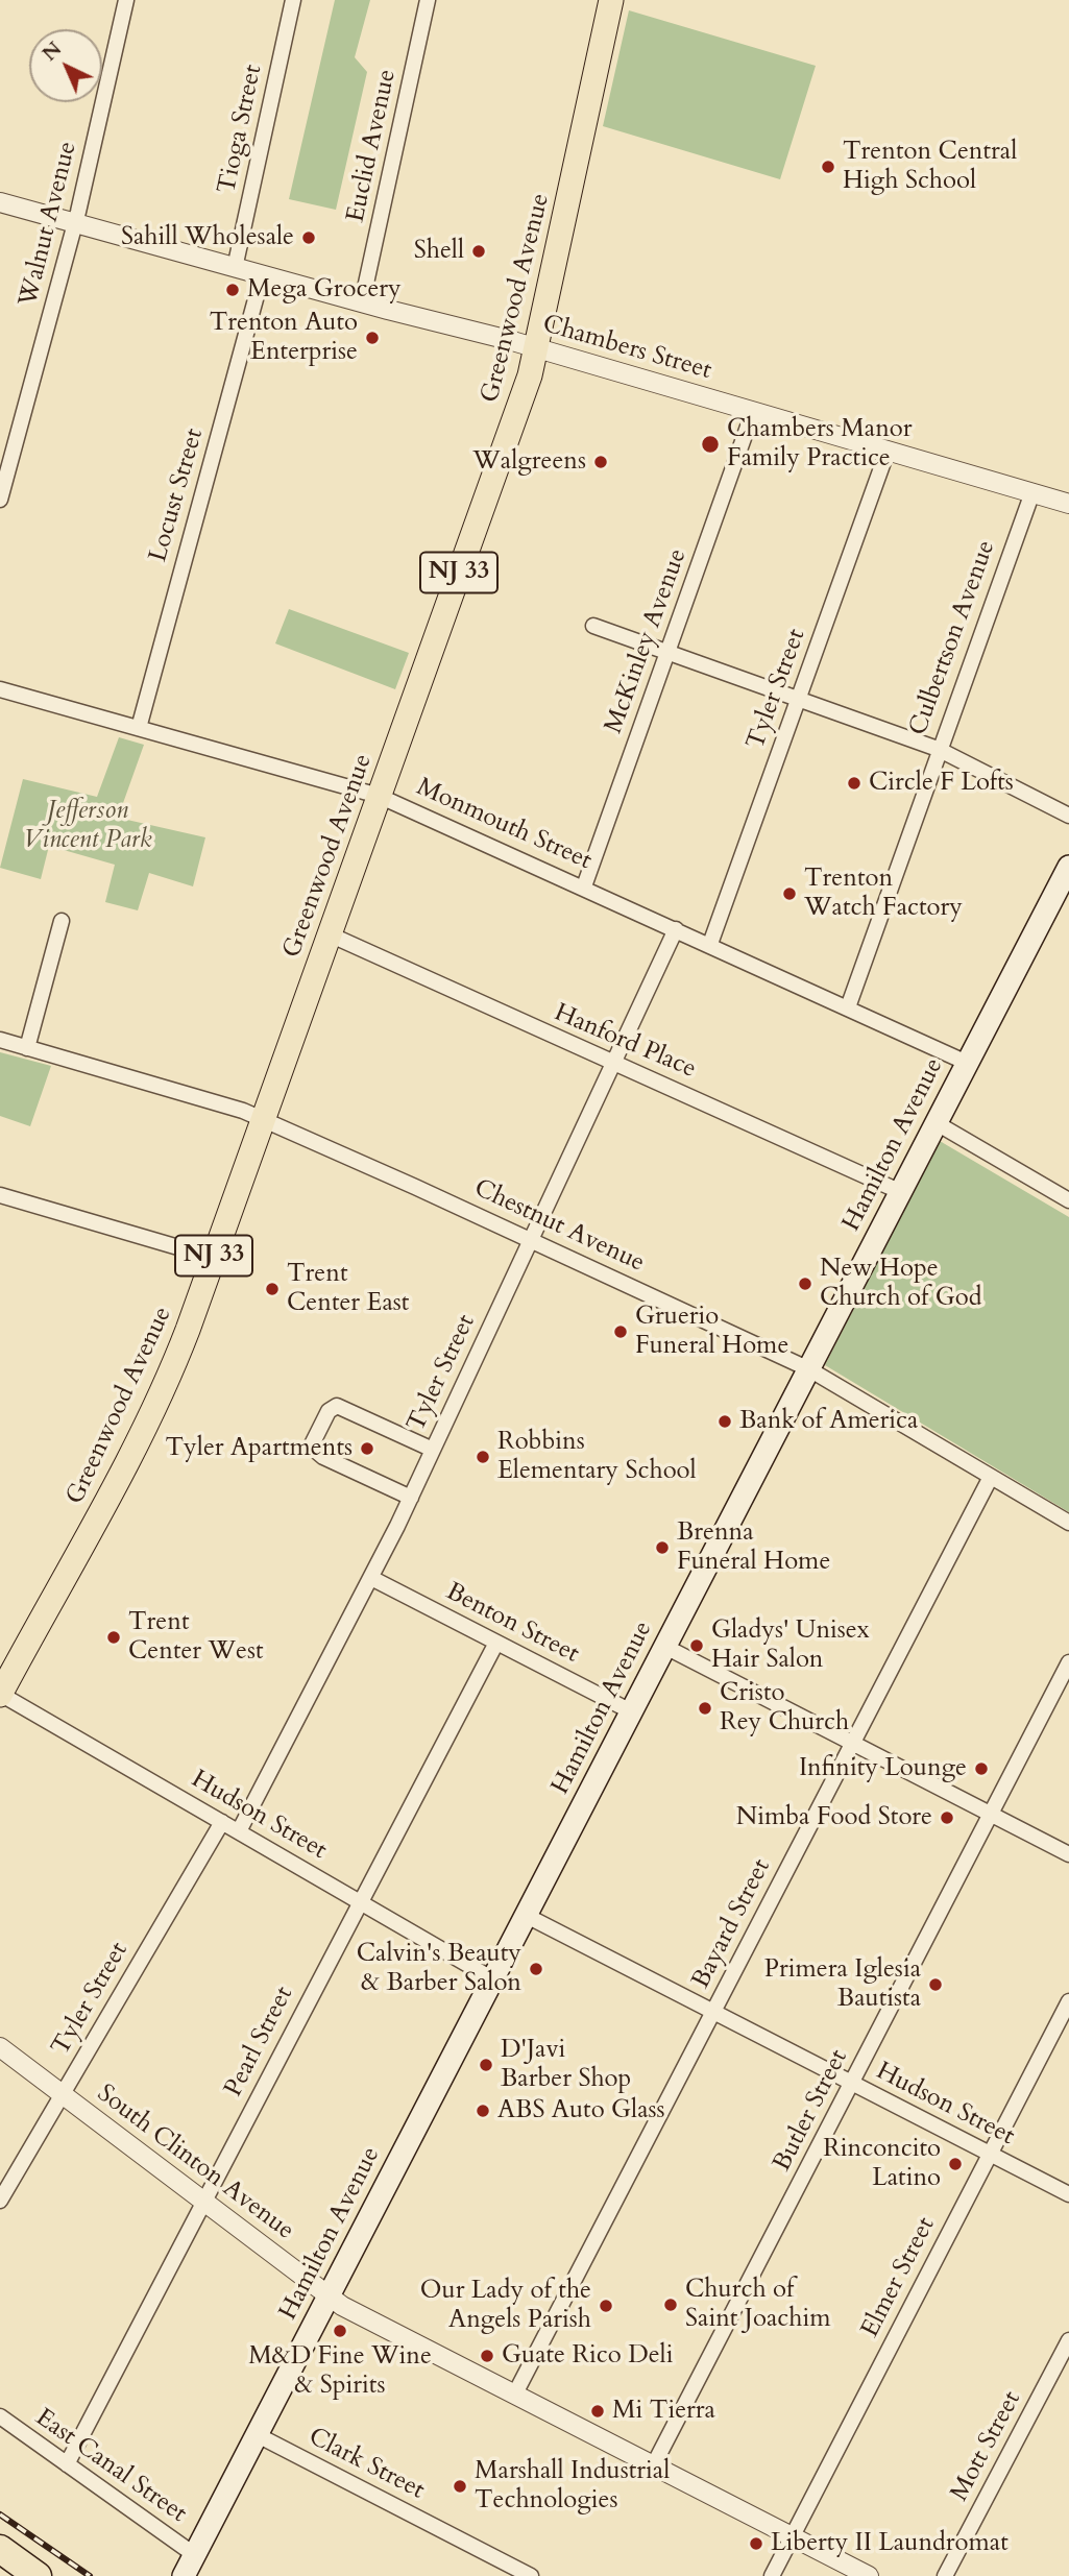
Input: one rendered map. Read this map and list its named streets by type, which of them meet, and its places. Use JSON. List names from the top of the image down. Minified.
{"streets":{"main road":["Greenwood Avenue","NJ 33","Hamilton Avenue"],"street":["Tioga Street","Euclid Avenue","Walnut Avenue","Chambers Street","Locust Street","Culbertson Avenue","McKinley Avenue","Tyler Street","Monmouth Street","Hanford Place","Chestnut Avenue","Benton Street","Hudson Street","Bayard Street","Pearl Street","Butler Street","South Clinton Avenue","Elmer Street","Mott Street","Clark Street","East Canal Street"]},"crossings":[["Tioga Street","Chambers Street"],["Euclid Avenue","Chambers Street"],["Walnut Avenue","Chambers Street"],["Greenwood Avenue","Chambers Street"],["Greenwood Avenue","Monmouth Street"],["Greenwood Avenue","Hanford Place"],["Greenwood Avenue","Chestnut Avenue"],["Greenwood Avenue","Hudson Street"],["Chambers Street","Locust Street"],["Chambers Street","Culbertson Avenue"],["Chambers Street","McKinley Avenue"],["Chambers Street","Tyler Street"],["Locust Street","Monmouth Street"],["Culbertson Avenue","Monmouth Street"],["McKinley Avenue","Monmouth Street"],["Tyler Street","Monmouth Street"],["Tyler Street","Hanford Place"],["Tyler Street","Chestnut Avenue"],["Tyler Street","Benton Street"],["Tyler Street","Hudson Street"],["Tyler Street","South Clinton Avenue"],["Monmouth Street","Hamilton Avenue"],["Hanford Place","Hamilton Avenue"],["Hamilton Avenue","Chestnut Avenue"],["Hamilton Avenue","Benton Street"],["Hamilton Avenue","Hudson Street"],["Hamilton Avenue","South Clinton Avenue"],["Hamilton Avenue","Clark Street"],["Hamilton Avenue","East Canal Street"],["Chestnut Avenue","Bayard Street"],["Benton Street","Pearl Street"],["Hudson Street","Bayard Street"],["Hudson Street","Pearl Street"],["Hudson Street","Butler Street"],["Hudson Street","Elmer Street"],["Bayard Street","South Clinton Avenue"],["Pearl Street","South Clinton Avenue"],["Pearl Street","East Canal Street"],["Butler Street","South Clinton Avenue"],["South Clinton Avenue","Elmer Street"]],"parks":["Jefferson Vincent Park"],"places":["Trenton Central High School","Sahill Wholesale","Shell","Mega Grocery","Trenton Auto Enterprise","Chambers Manor Family Practice","Walgreens","Circle F Lofts","Trenton Watch Factory","New Hope Church of God","Trent Center East","Gruerio Funeral Home","Bank of America","Tyler Apartments","Robbins Elementary School","Brenna Funeral Home","Trent Center West","Gladys' Unisex Hair Salon","Cristo Rey Church","Infinity Lounge","Nimba Food Store","Calvin's Beauty & Barber Salon","Primera Iglesia Bautista","D'Javi Barber Shop","ABS Auto Glass","Rinconcito Latino","Church of Saint Joachim","Our Lady of the Angels Parish","M&D Fine Wine & Spirits","Guate Rico Deli","Mi Tierra","Marshall Industrial Technologies","Liberty II Laundromat"],"north":"top left"}
